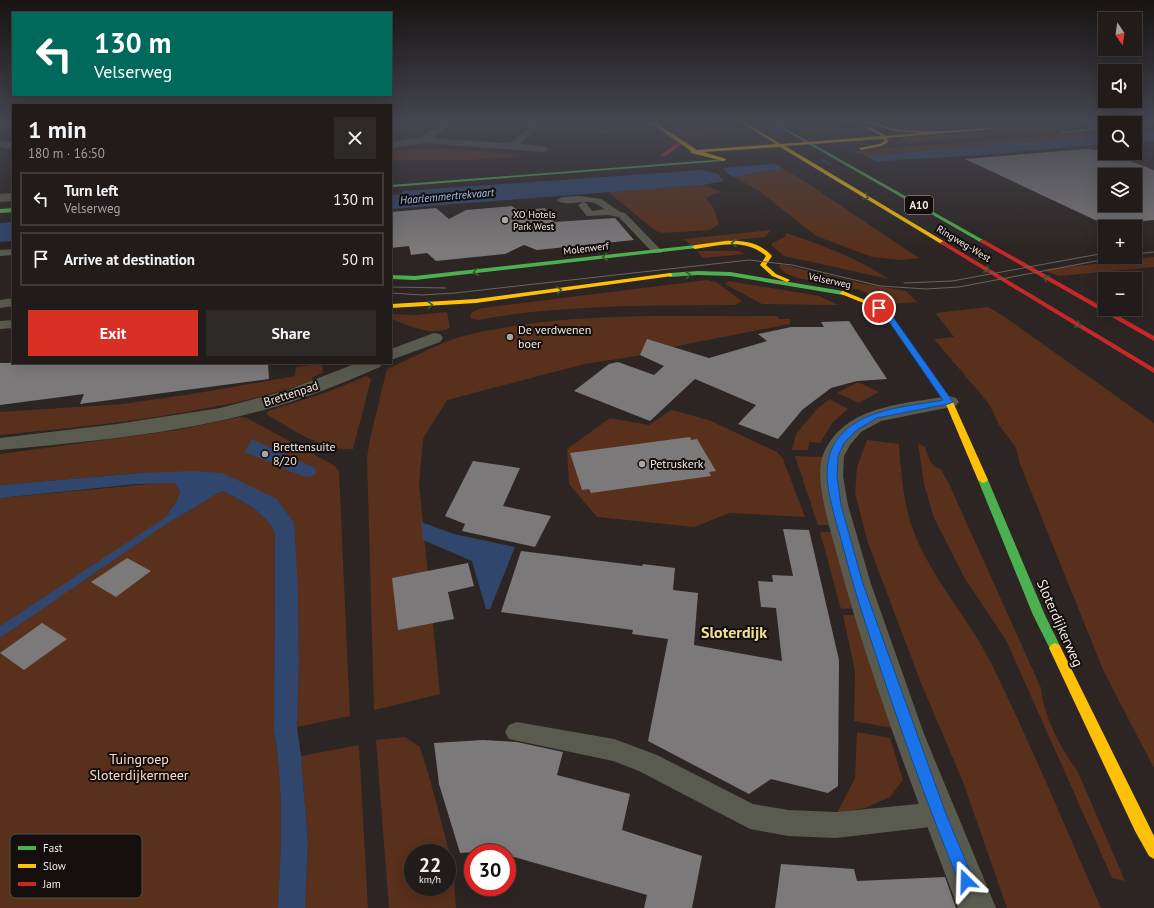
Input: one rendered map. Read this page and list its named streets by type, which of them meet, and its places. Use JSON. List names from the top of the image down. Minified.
{"streets":{"main road":["A10","Ringweg-West","Molenwerf","Velserweg","Sloterdijkerweg"],"street":["Brettenpad"]},"crossings":[["Velserweg","Sloterdijkerweg"]],"districts":["Sloterdijk"],"water":["Haarlemmertrekvaart"],"parks":["Tuingroep Sloterdijkermeer"],"places":["XO Hotels Park West","De verdwenen boer","Brettensuite 8/20","Petruskerk"],"legend":["Fast","Slow","Jam"],"north":"bottom","page":{"map_buttons":["+","−"],"turn":["130 m","Velserweg"],"heading":["1 min","180 m · 16:50"],"list":[{"name":"Turn left","note":"Velserweg","value":"130 m"},{"name":"Arrive at destination","value":"50 m"}],"buttons":["Exit","Share"],"speed":"22 km/h","limit":"30"}}
